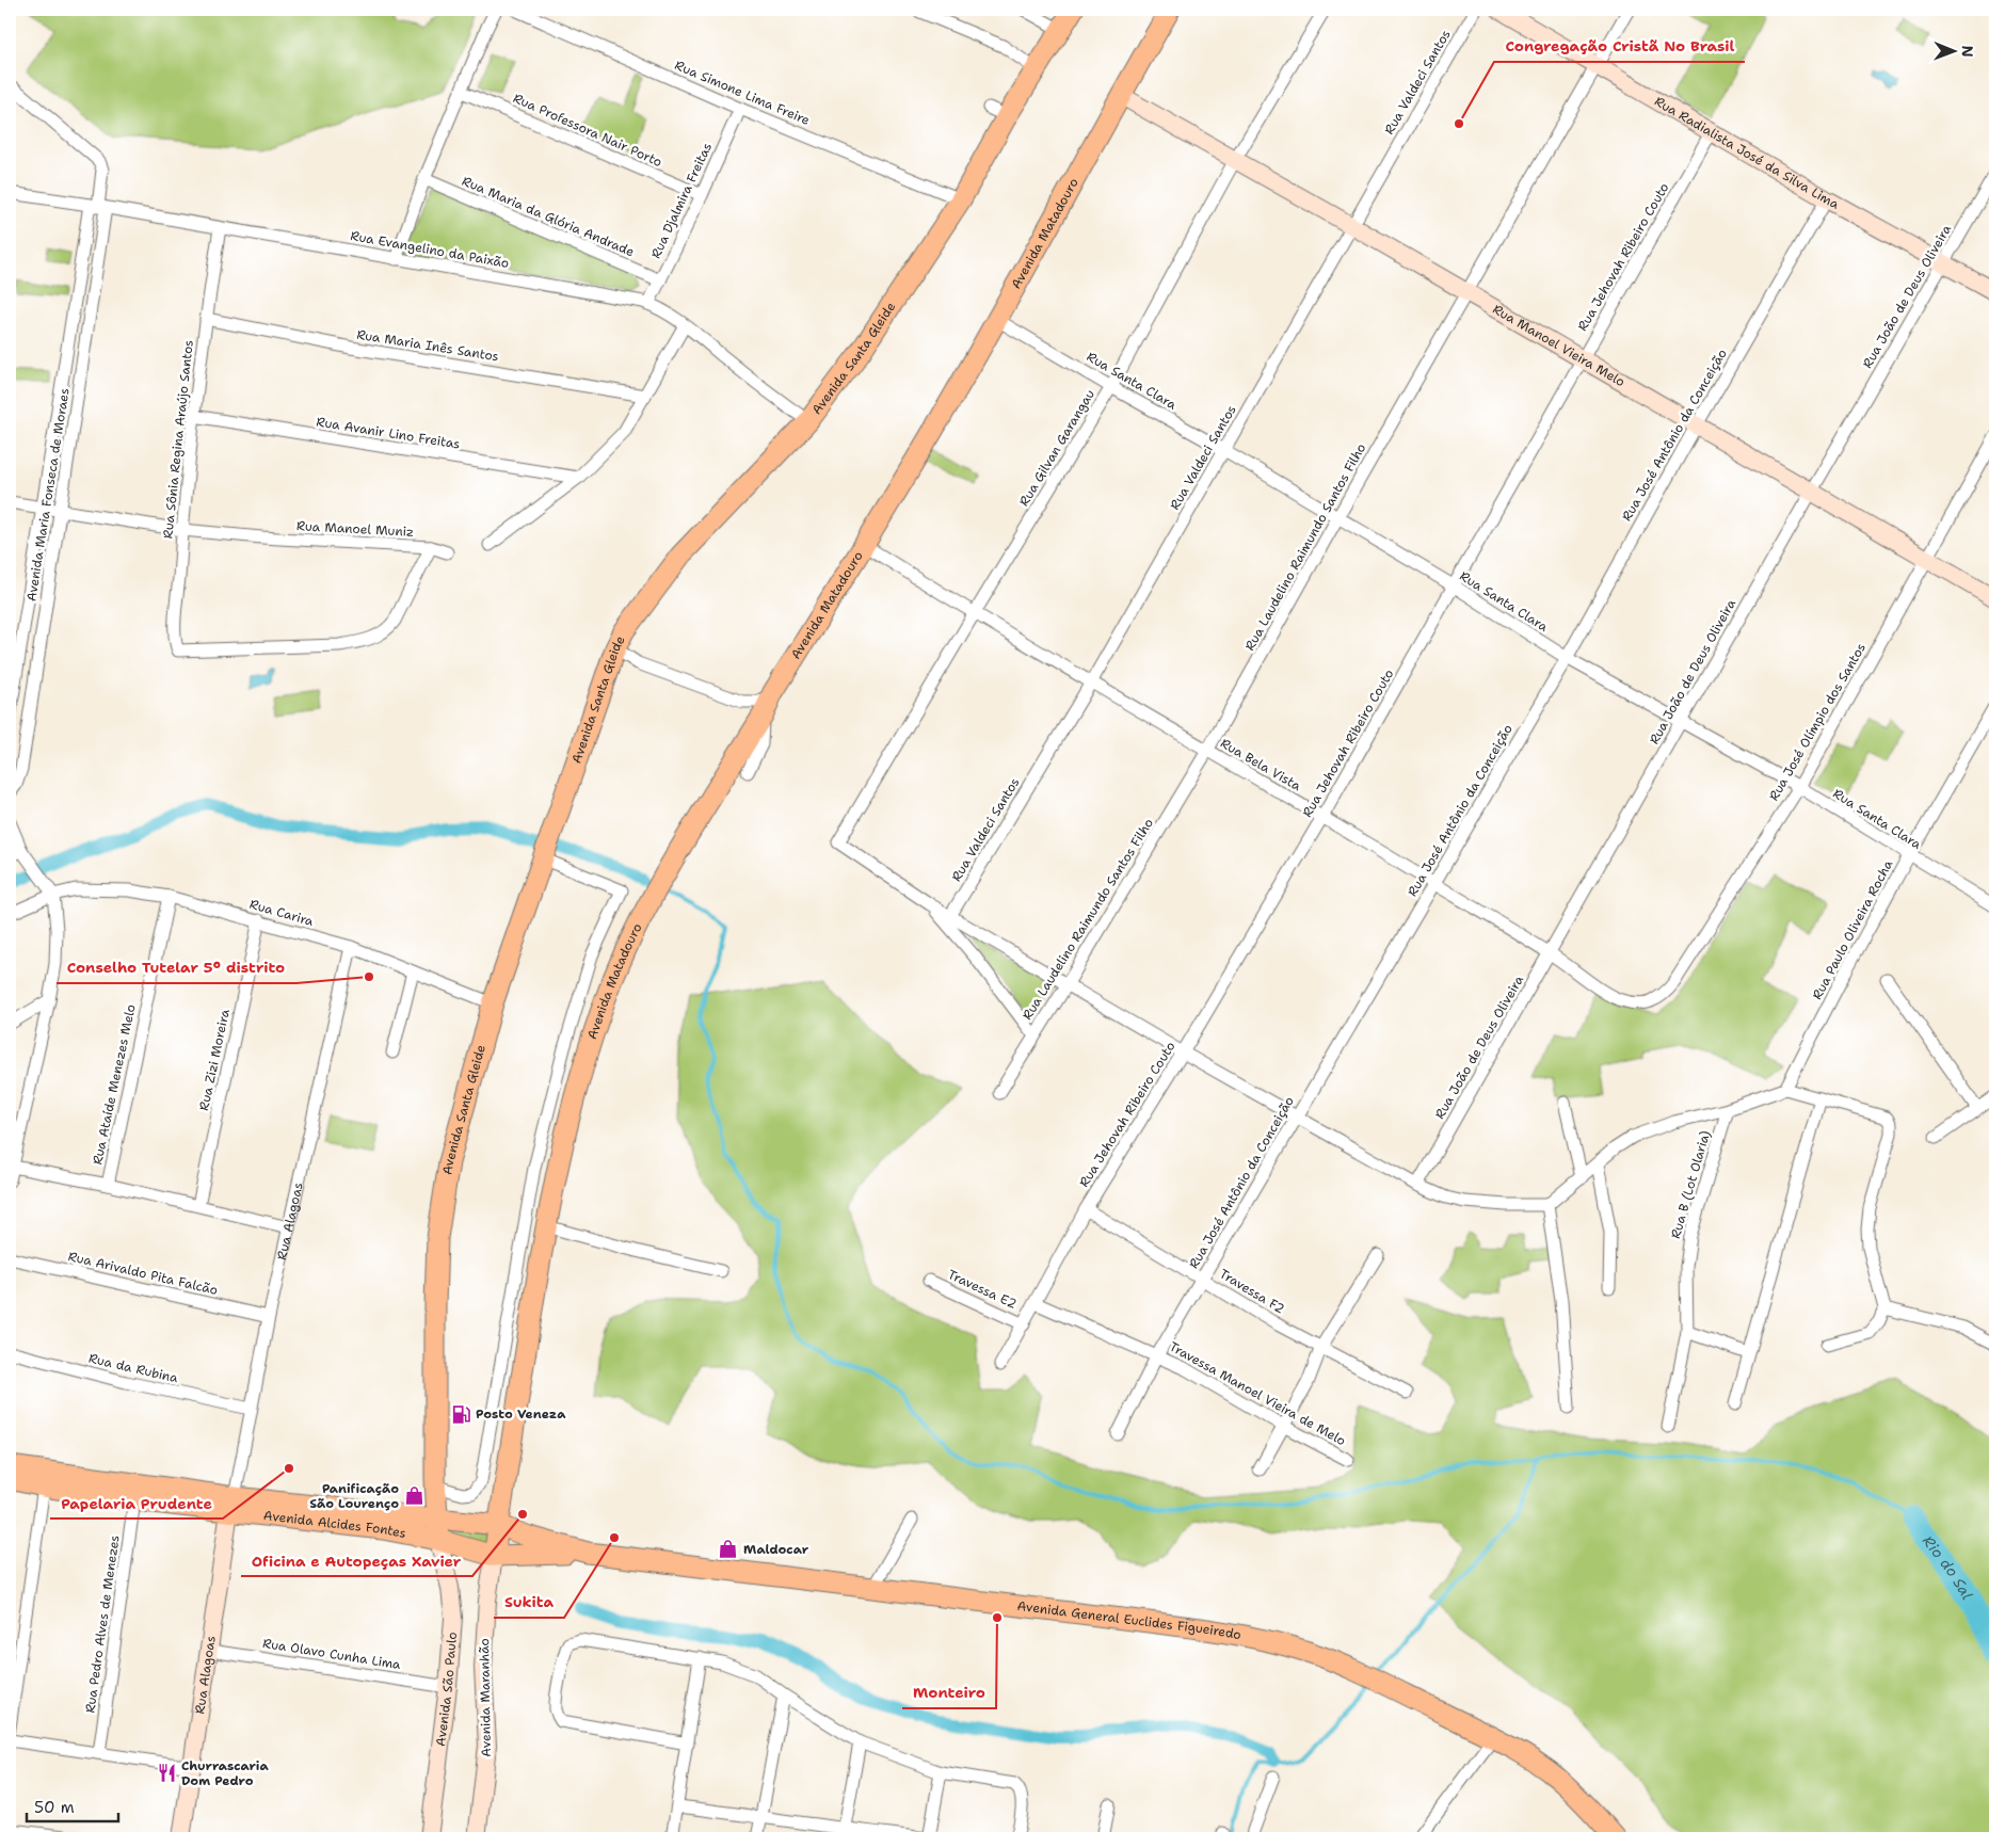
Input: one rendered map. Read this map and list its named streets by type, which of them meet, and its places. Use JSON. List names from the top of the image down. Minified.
{"streets":{"main road":["Avenida Matadouro","Avenida Santa Gleide","Avenida Alcides Fontes","Avenida General Euclides Figueiredo"],"street":["Rua Valdeci Santos","Rua Simone Lima Freire","Rua Professora Nair Porto","Rua Radialista José da Silva Lima","Rua Djalmira Freitas","Rua Maria da Glória Andrade","Rua Evangelino da Paixão","Rua Jehovah Ribeiro Couto","Rua João de Deus Oliveira","Rua Maria Inês Santos","Rua Manoel Vieira Melo","Rua Santa Clara","Rua Avanir Lino Freitas","Rua José Antônio da Conceição","Rua Sônia Regina Araújo Santos","Rua Gilvan Garangau","Avenida Maria Fonseca de Moraes","Rua Manoel Muniz","Rua Laudelino Raimundo Santos Filho","Rua José Olímpio dos Santos","Rua Bela Vista","Rua Carira","Rua Paulo Oliveira Rocha","Rua Zizi Moreira","Rua Ataíde Menezes Melo","Rua B (Lot Olaria)","Rua Alagoas","Rua Arivaldo Pita Falcão","Travessa E2","Travessa F2","Rua da Rubina","Travessa Manoel Vieira de Melo","Rua Pedro Alves de Menezes","Rua Olavo Cunha Lima","Avenida São Paulo","Avenida Maranhão"]},"crossings":[["Rua Valdeci Santos","Rua Manoel Vieira Melo"],["Rua Valdeci Santos","Rua Santa Clara"],["Rua Valdeci Santos","Rua Bela Vista"],["Rua Simone Lima Freire","Rua Djalmira Freitas"],["Rua Simone Lima Freire","Avenida Santa Gleide"],["Rua Professora Nair Porto","Rua Djalmira Freitas"],["Rua Radialista José da Silva Lima","Rua Jehovah Ribeiro Couto"],["Rua Radialista José da Silva Lima","Rua João de Deus Oliveira"],["Rua Radialista José da Silva Lima","Rua José Antônio da Conceição"],["Rua Radialista José da Silva Lima","Rua Laudelino Raimundo Santos Filho"],["Rua Djalmira Freitas","Rua Maria da Glória Andrade"],["Rua Djalmira Freitas","Rua Evangelino da Paixão"],["Avenida Matadouro","Rua Manoel Vieira Melo"],["Avenida Matadouro","Rua Santa Clara"],["Avenida Matadouro","Rua Bela Vista"],["Avenida Matadouro","Avenida Alcides Fontes"],["Avenida Matadouro","Avenida General Euclides Figueiredo"],["Avenida Matadouro","Avenida Maranhão"],["Rua Evangelino da Paixão","Avenida Santa Gleide"],["Rua Evangelino da Paixão","Rua Sônia Regina Araújo Santos"],["Rua Evangelino da Paixão","Avenida Maria Fonseca de Moraes"],["Rua Jehovah Ribeiro Couto","Rua Manoel Vieira Melo"],["Rua Jehovah Ribeiro Couto","Rua Santa Clara"],["Rua Jehovah Ribeiro Couto","Rua Bela Vista"],["Rua Jehovah Ribeiro Couto","Travessa E2"],["Rua Jehovah Ribeiro Couto","Travessa F2"],["Rua Jehovah Ribeiro Couto","Travessa Manoel Vieira de Melo"],["Rua João de Deus Oliveira","Rua Manoel Vieira Melo"],["Rua João de Deus Oliveira","Rua Santa Clara"],["Rua João de Deus Oliveira","Rua Bela Vista"],["Rua Maria Inês Santos","Rua Sônia Regina Araújo Santos"],["Rua Manoel Vieira Melo","Rua José Antônio da Conceição"],["Rua Manoel Vieira Melo","Rua Gilvan Garangau"],["Rua Manoel Vieira Melo","Rua Laudelino Raimundo Santos Filho"],["Rua Manoel Vieira Melo","Rua José Olímpio dos Santos"],["Avenida Santa Gleide","Rua Carira"],["Avenida Santa Gleide","Avenida Alcides Fontes"],["Avenida Santa Gleide","Avenida São Paulo"],["Rua Santa Clara","Rua José Antônio da Conceição"],["Rua Santa Clara","Rua Gilvan Garangau"],["Rua Santa Clara","Rua Laudelino Raimundo Santos Filho"],["Rua Santa Clara","Rua José Olímpio dos Santos"],["Rua Santa Clara","Rua Paulo Oliveira Rocha"],["Rua Avanir Lino Freitas","Rua Sônia Regina Araújo Santos"],["Rua José Antônio da Conceição","Rua Bela Vista"],["Rua José Antônio da Conceição","Travessa F2"],["Rua José Antônio da Conceição","Travessa Manoel Vieira de Melo"],["Rua Sônia Regina Araújo Santos","Rua Manoel Muniz"],["Rua Gilvan Garangau","Rua Bela Vista"],["Avenida Maria Fonseca de Moraes","Rua Manoel Muniz"],["Rua Laudelino Raimundo Santos Filho","Rua Bela Vista"],["Rua José Olímpio dos Santos","Rua Bela Vista"],["Rua Carira","Rua Zizi Moreira"],["Rua Carira","Rua Ataíde Menezes Melo"],["Rua Carira","Rua Alagoas"],["Rua Alagoas","Rua Arivaldo Pita Falcão"],["Rua Alagoas","Rua da Rubina"],["Rua Alagoas","Avenida Alcides Fontes"],["Rua Alagoas","Rua Olavo Cunha Lima"],["Avenida Alcides Fontes","Avenida General Euclides Figueiredo"],["Avenida Alcides Fontes","Rua Pedro Alves de Menezes"],["Avenida Alcides Fontes","Avenida São Paulo"],["Avenida Alcides Fontes","Avenida Maranhão"],["Avenida General Euclides Figueiredo","Avenida Maranhão"],["Rua Olavo Cunha Lima","Avenida São Paulo"]],"water":["Rio do Sal"],"places":{"other":["Congregação Cristã No Brasil","Conselho Tutelar 5º distrito","Papelaria Prudente","Oficina e Autopeças Xavier","Sukita","Monteiro"],"fuel station":["Posto Veneza"],"shop":["Panificação São Lourenço","Maldocar"],"restaurant":["Churrascaria Dom Pedro"]},"scale_bar":"50 m","north":"right"}
